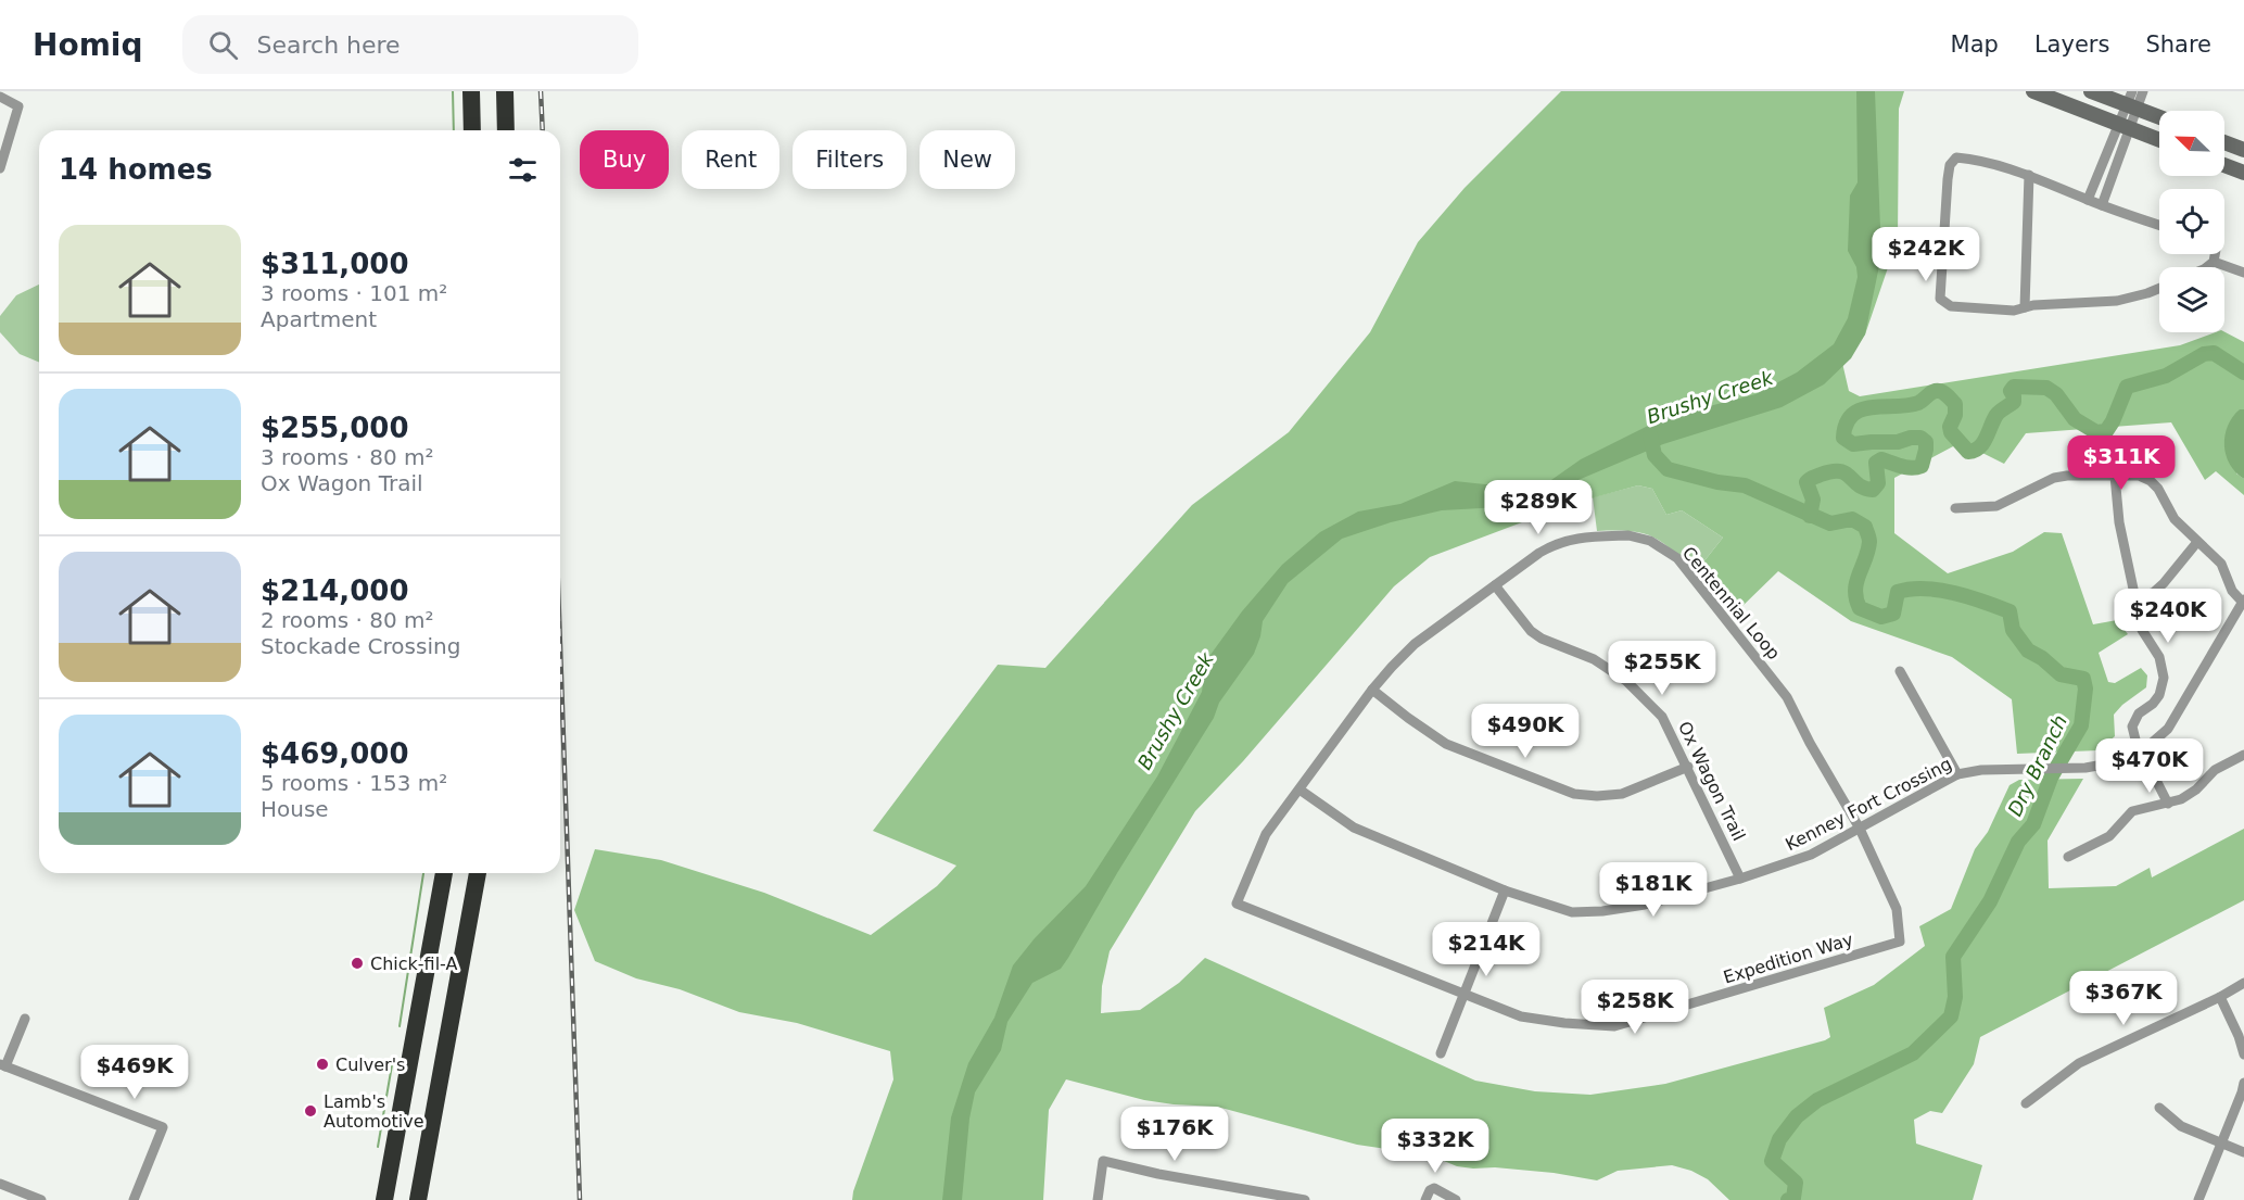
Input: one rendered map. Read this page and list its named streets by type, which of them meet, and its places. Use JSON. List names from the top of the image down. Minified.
{"streets":{"street":["Centennial Loop","Ox Wagon Trail","Kenney Fort Crossing","Expedition Way"]},"crossings":[["Centennial Loop","Ox Wagon Trail"],["Centennial Loop","Kenney Fort Crossing"],["Centennial Loop","Expedition Way"],["Ox Wagon Trail","Kenney Fort Crossing"],["Kenney Fort Crossing","Expedition Way"]],"water":["Brushy Creek","Dry Branch"],"places":["Chick-fil-A","Culver's","Lamb's Automotive"],"north":"top left","page":{"header":"Homiq","search":"Search here","nav":["Map","Layers","Share"],"chip":["Buy","Rent","Filters","New"],"heading":"14 homes","list":[{"name":"$311,000","note":"3 rooms · 101 m² · Apartment"},{"name":"$255,000","note":"3 rooms · 80 m² · Ox Wagon Trail"},{"name":"$214,000","note":"2 rooms · 80 m² · Stockade Crossing"},{"name":"$469,000","note":"5 rooms · 153 m² · House"}],"price":["$242K","$311K","$289K","$240K","$255K","$490K","$470K","$181K","$214K","$367K","$258K","$469K","$176K","$332K"]}}
